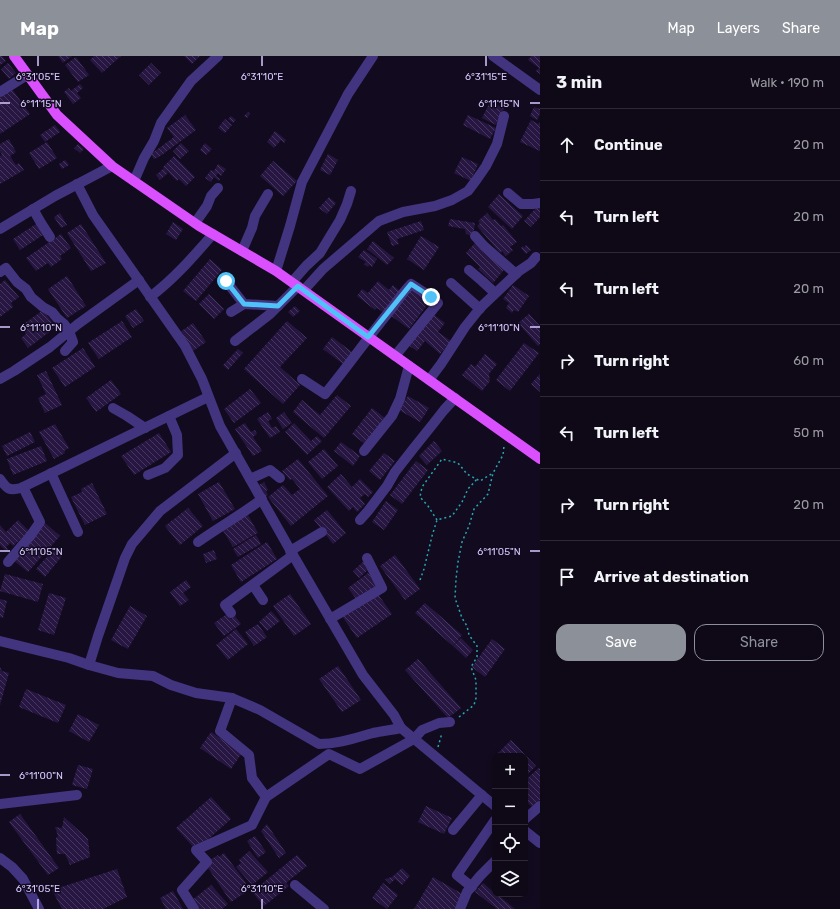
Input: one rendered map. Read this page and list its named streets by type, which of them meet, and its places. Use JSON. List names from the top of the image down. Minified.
{"page":{"header":"Map","nav":["Map","Layers","Share"],"heading":["3 min","Walk · 190 m"],"list":[["Continue","20 m"],["Turn left","20 m"],["Turn left","20 m"],["Turn right","60 m"],["Turn left","50 m"],["Turn right","20 m"],"Arrive at destination"],"buttons":["Save","Share"],"map_buttons":["+","−"]},"coordinates":["6°31'05\"E","6°31'10\"E","6°31'15\"E","6°11'15\"N","6°11'10\"N","6°11'05\"N","6°11'00\"N"]}
